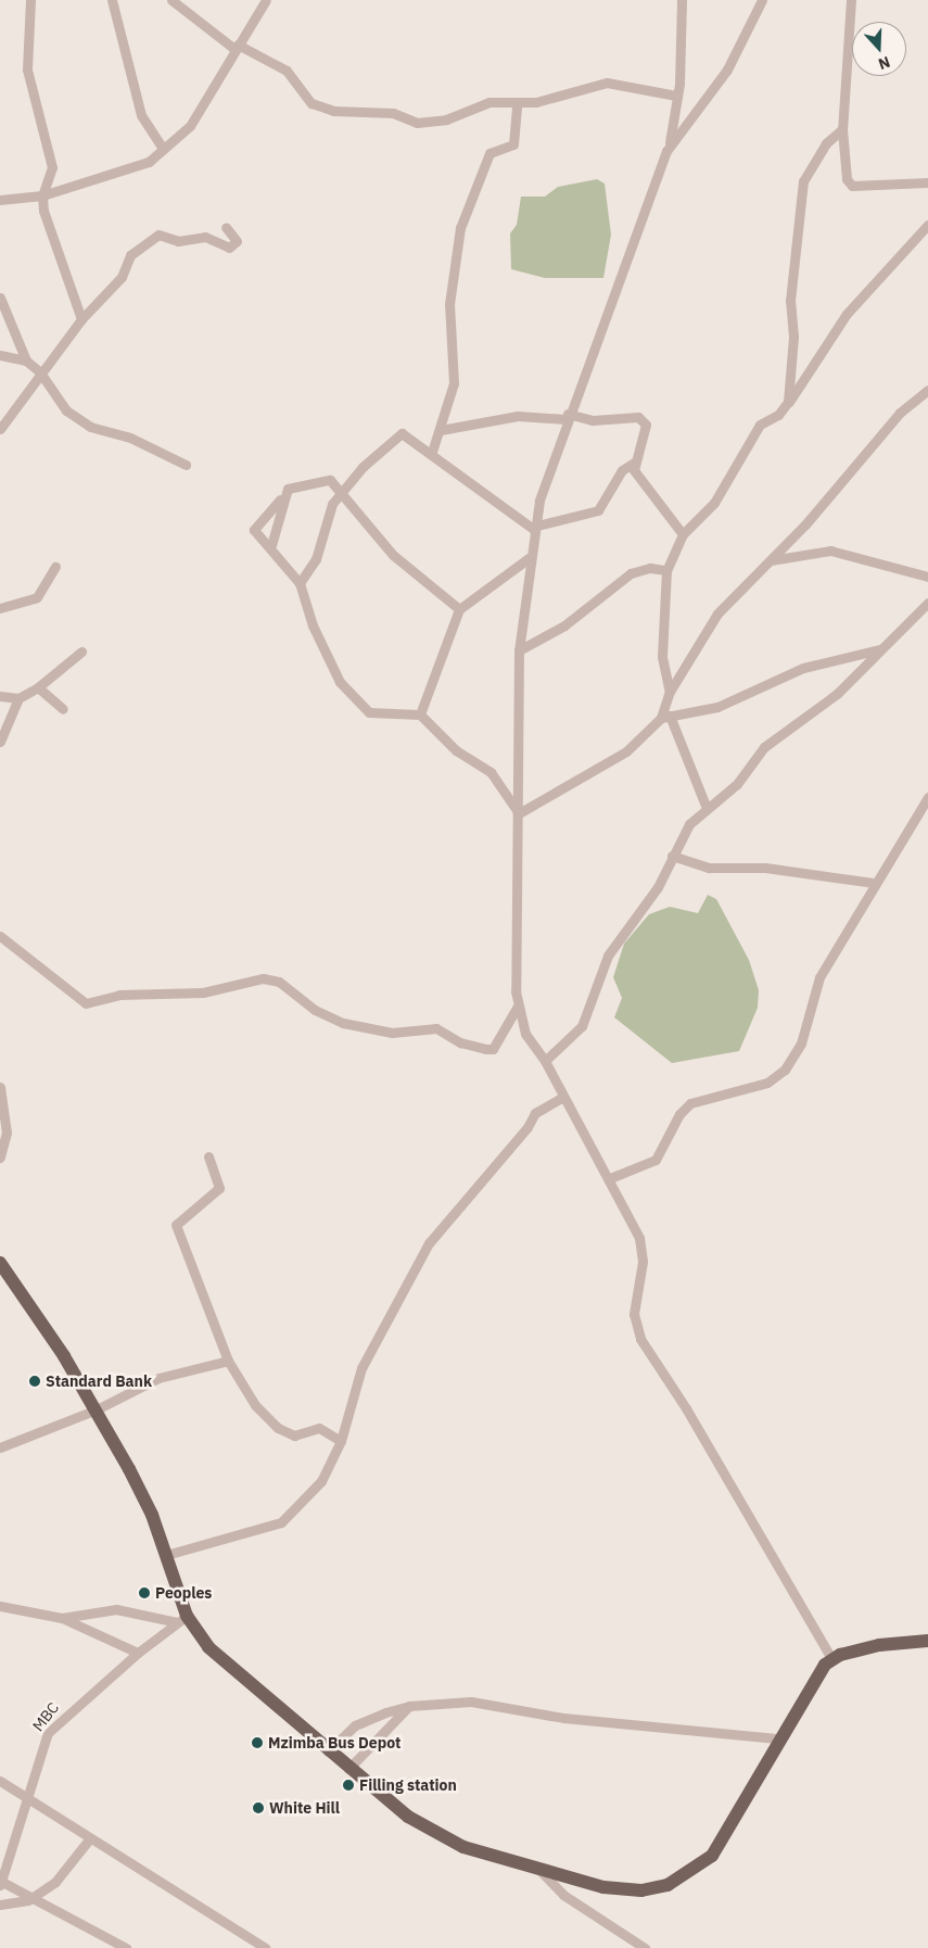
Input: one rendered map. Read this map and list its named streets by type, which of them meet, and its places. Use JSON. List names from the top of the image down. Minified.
{"streets":{"street":["MBC"]},"places":["Standard Bank","Peoples","Mzimba Bus Depot","Filling station","White Hill"],"north":"bottom"}
